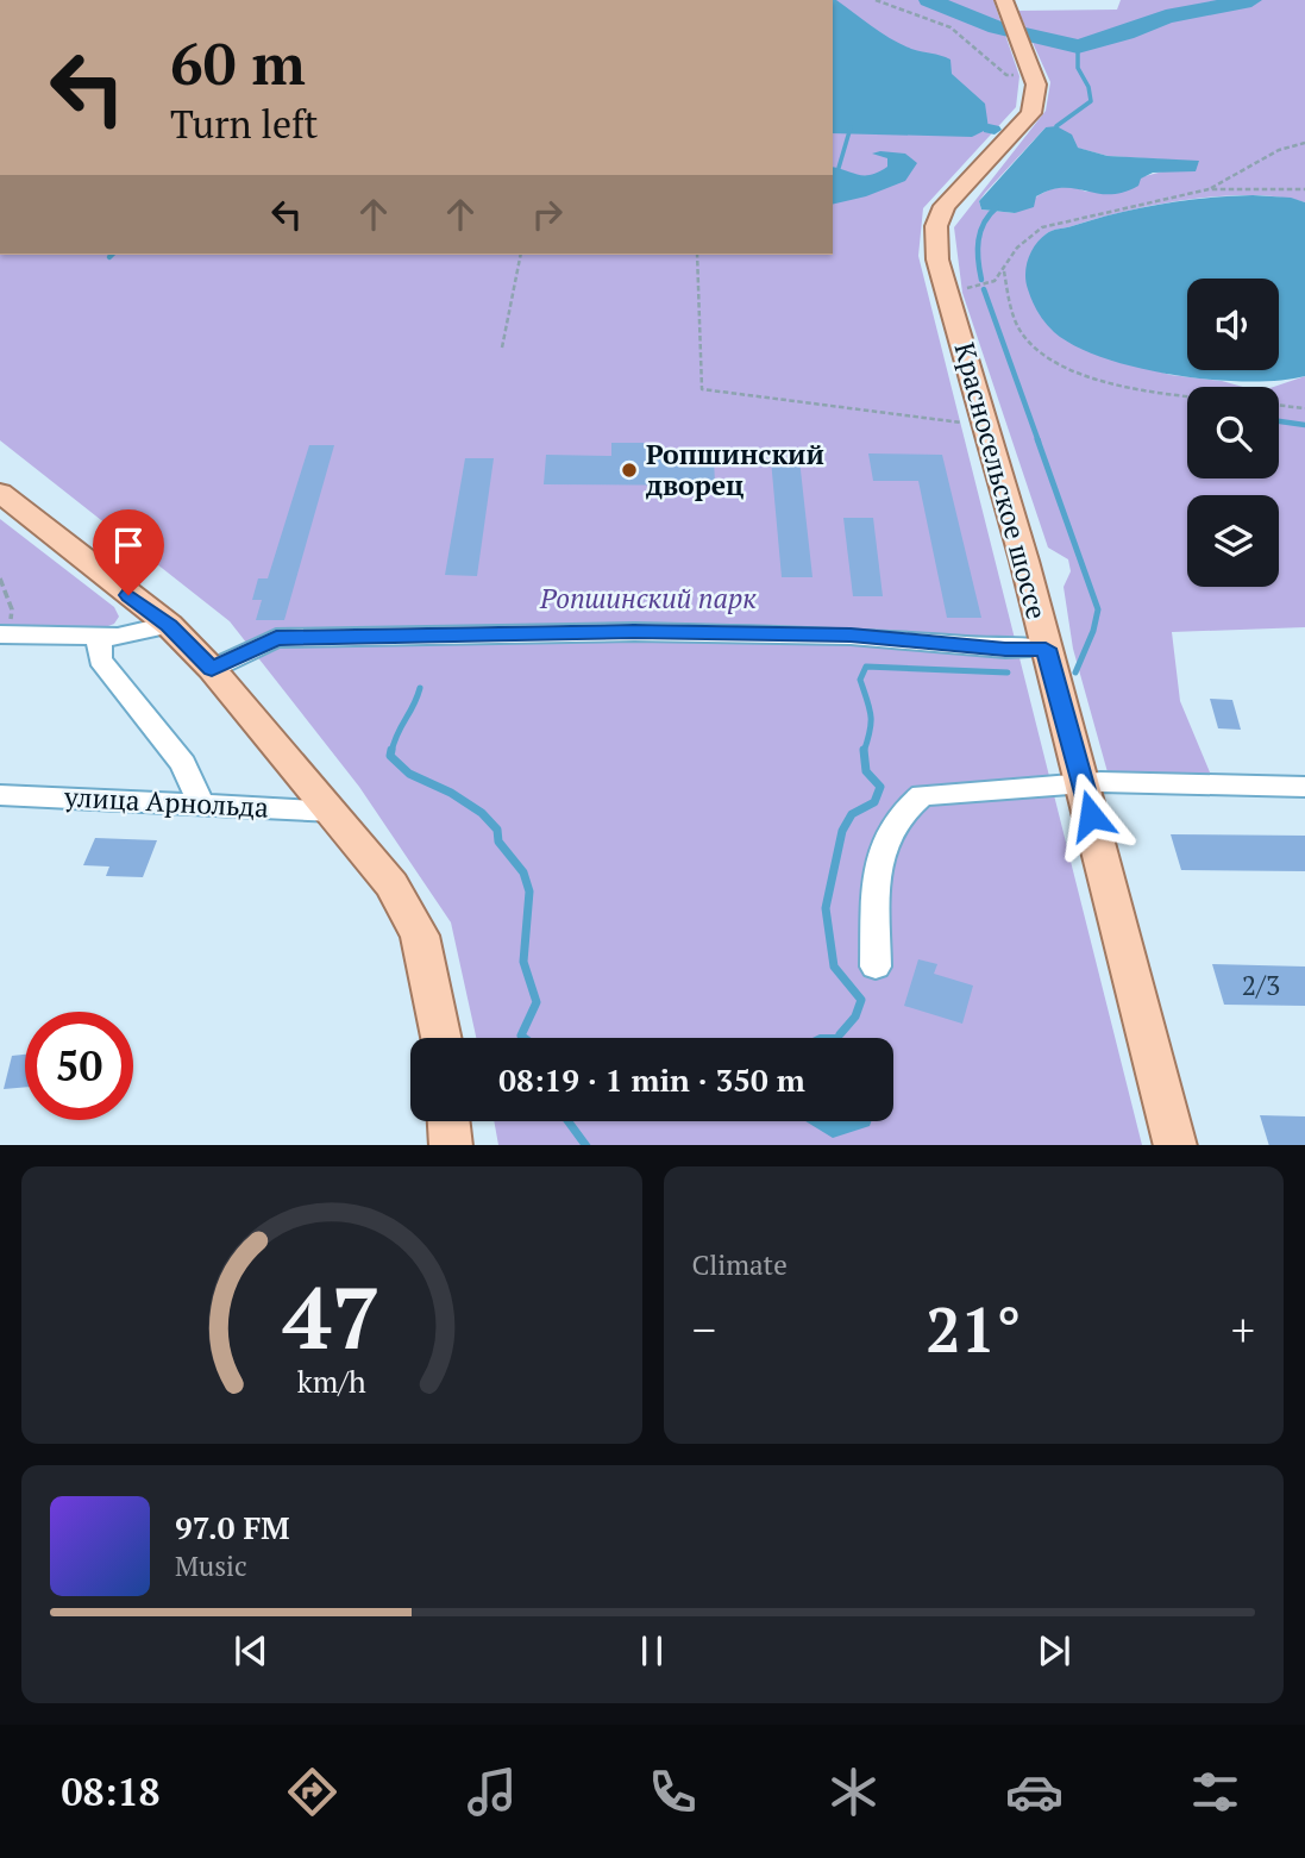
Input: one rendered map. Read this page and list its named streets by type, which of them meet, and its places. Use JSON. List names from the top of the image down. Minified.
{"streets":{"main road":["Красносельское шоссе"],"street":["улица Арнольда"]},"parks":["Ропшинский парк"],"places":["Ропшинский дворец"],"house_numbers":["2/3"],"page":{"turn":["60 m","Turn left"],"limit":"50","trip":"08:19 · 1 min · 350 m","tile":"Climate","heat":["−","21°","+"],"song":["97.0 FM","Music"],"tabs":"08:18","gauge":["47","km/h"]}}
